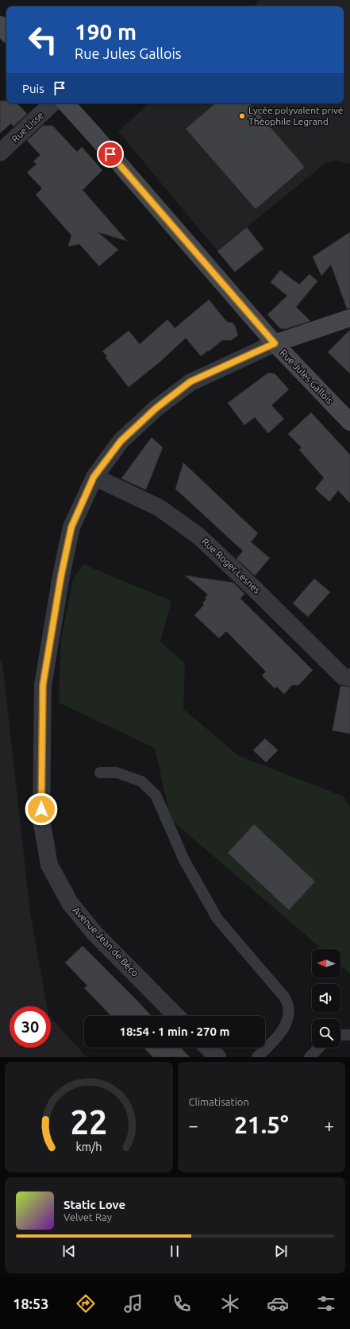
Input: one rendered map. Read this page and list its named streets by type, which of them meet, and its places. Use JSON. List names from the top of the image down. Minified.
{"streets":{"street":["Rue Lisse","Rue Jules Gallois","Rue Roger Lesnes","Avenue Jean de Béco"]},"crossings":[["Rue Jules Gallois","Avenue Jean de Béco"],["Rue Roger Lesnes","Avenue Jean de Béco"]],"places":["Lycée polyvalent privé Théophile Legrand"],"north":"left","page":{"turn":["190 m","Rue Jules Gallois"],"then":"Puis","limit":"30","trip":"18:54 · 1 min · 270 m","tile":"Climatisation","heat":["−","21.5°","+"],"song":["Static Love","Velvet Ray"],"tabs":"18:53","gauge":["22","km/h"]}}
